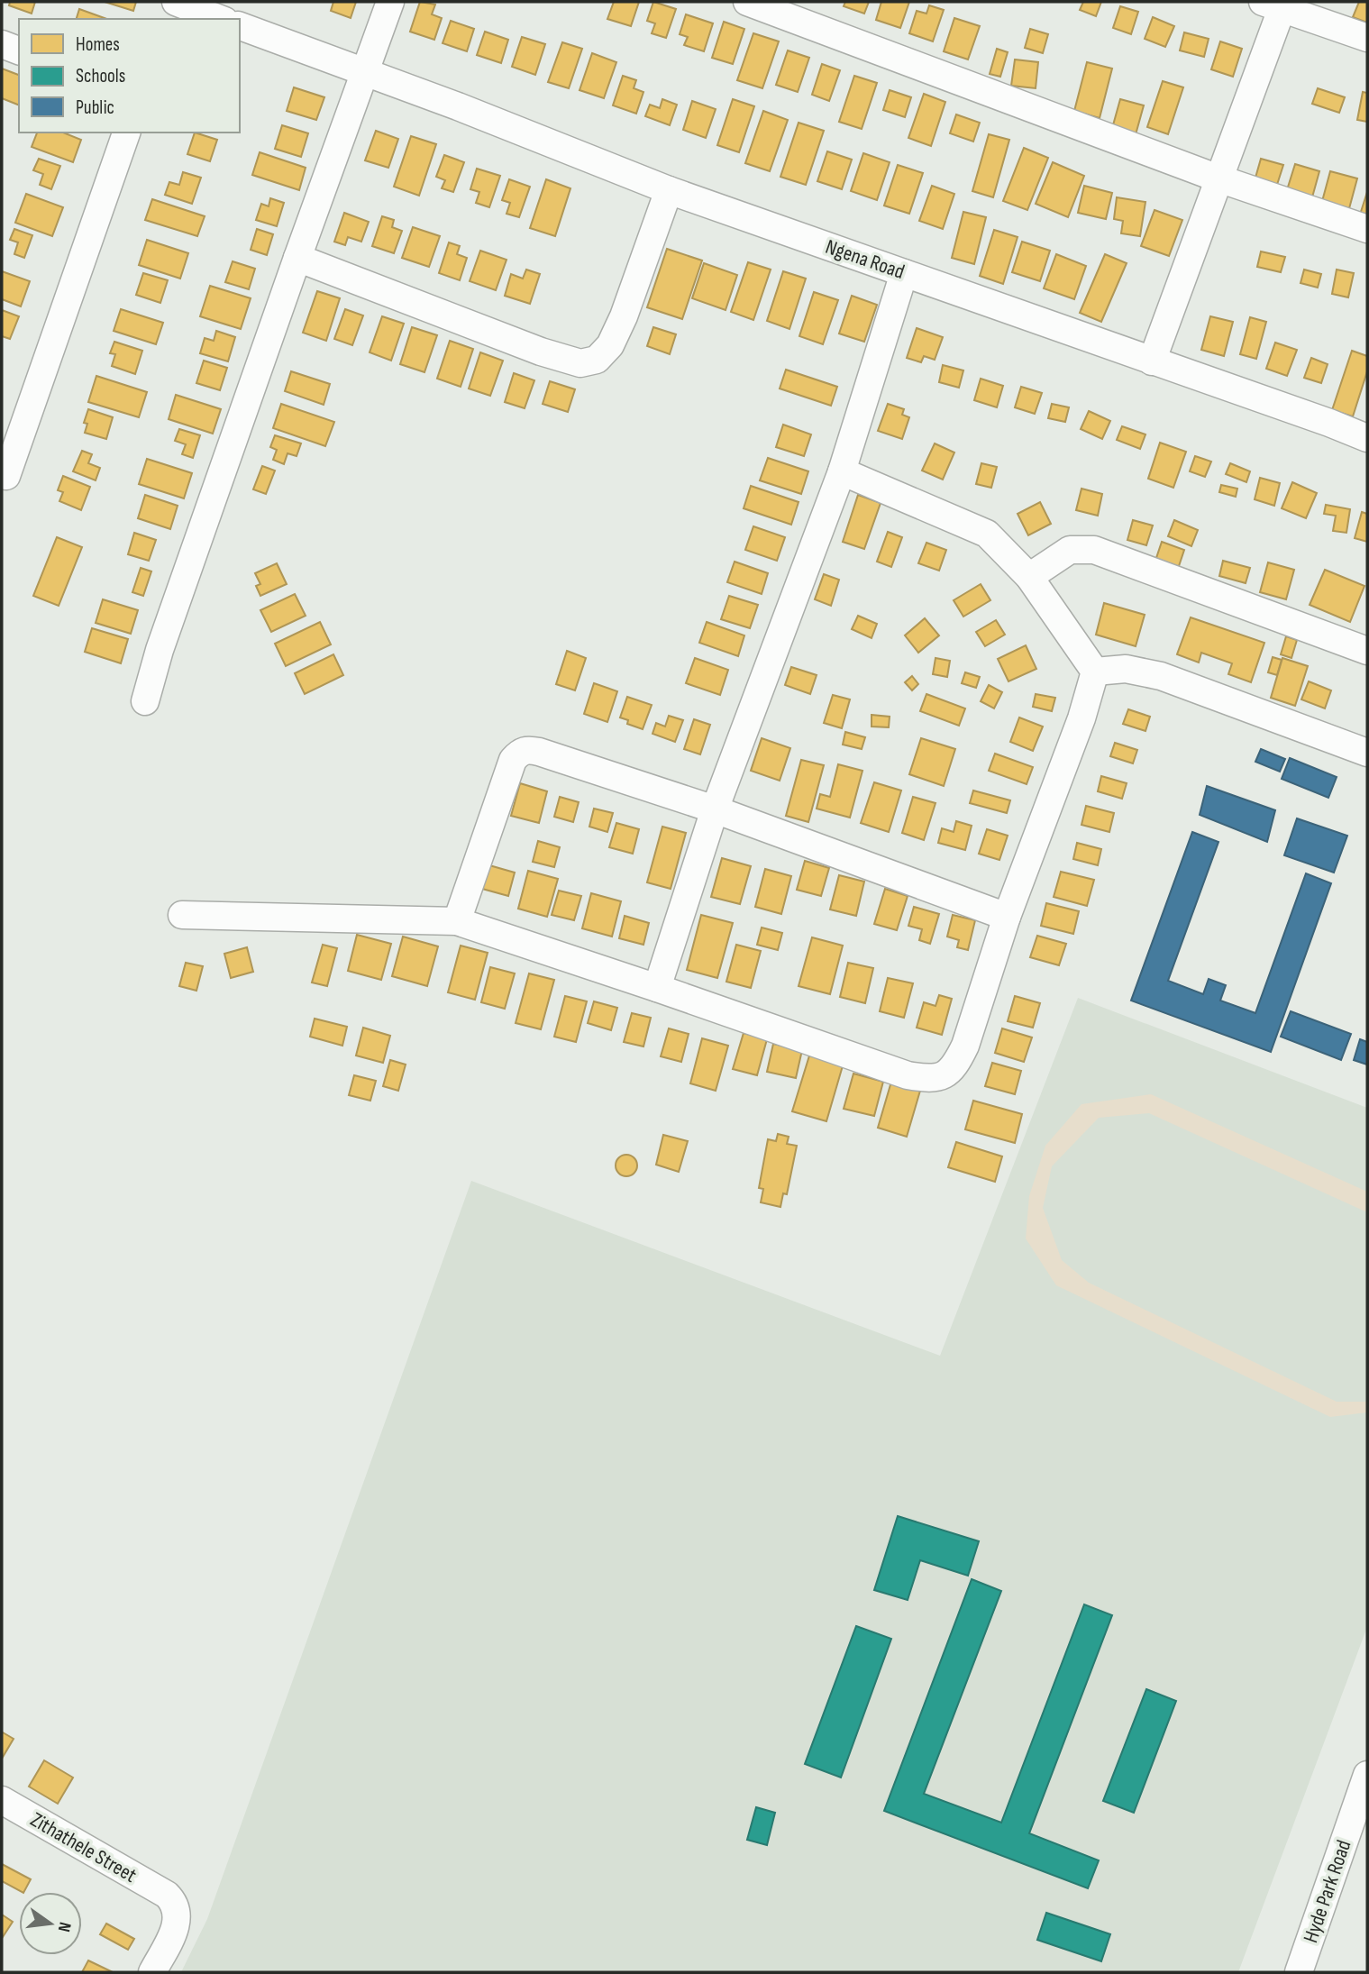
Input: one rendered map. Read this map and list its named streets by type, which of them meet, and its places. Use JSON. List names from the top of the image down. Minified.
{"streets":{"street":["Ngena Road","Zithathele Street","Hyde Park Road"]},"legend":["Homes","Schools","Public"],"north":"right"}
